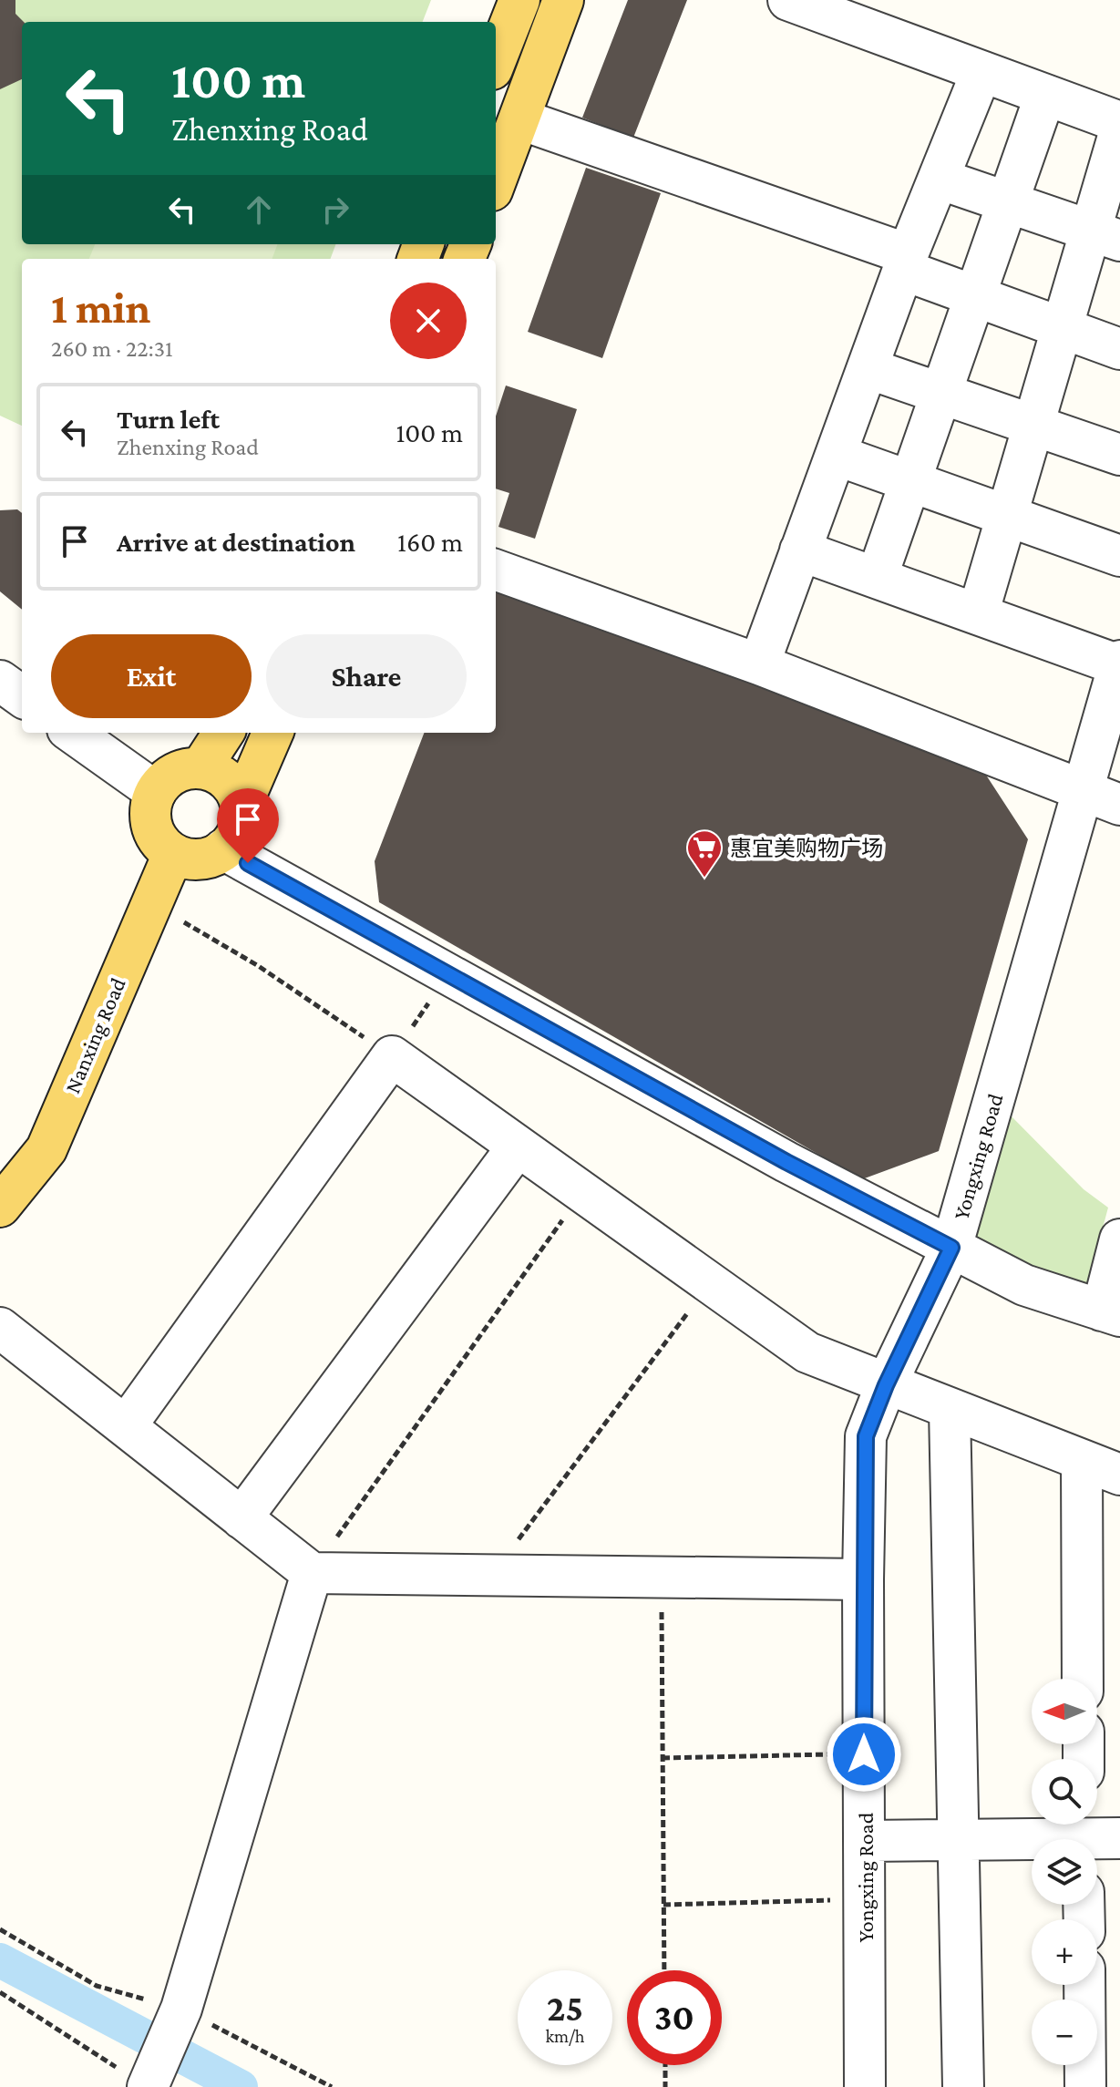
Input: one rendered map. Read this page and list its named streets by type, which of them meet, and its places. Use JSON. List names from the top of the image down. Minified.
{"streets":{"main road":["Nanxing Road"],"street":["Yongxing Road"]},"places":{"supermarket":["惠宜美购物广场"]},"north":"left","page":{"turn":["100 m","Zhenxing Road"],"heading":["1 min","260 m · 22:31"],"list":[{"name":"Turn left","note":"Zhenxing Road","value":"100 m"},{"name":"Arrive at destination","value":"160 m"}],"buttons":["Exit","Share"],"map_buttons":["+","−"],"speed":"25 km/h","limit":"30"}}
